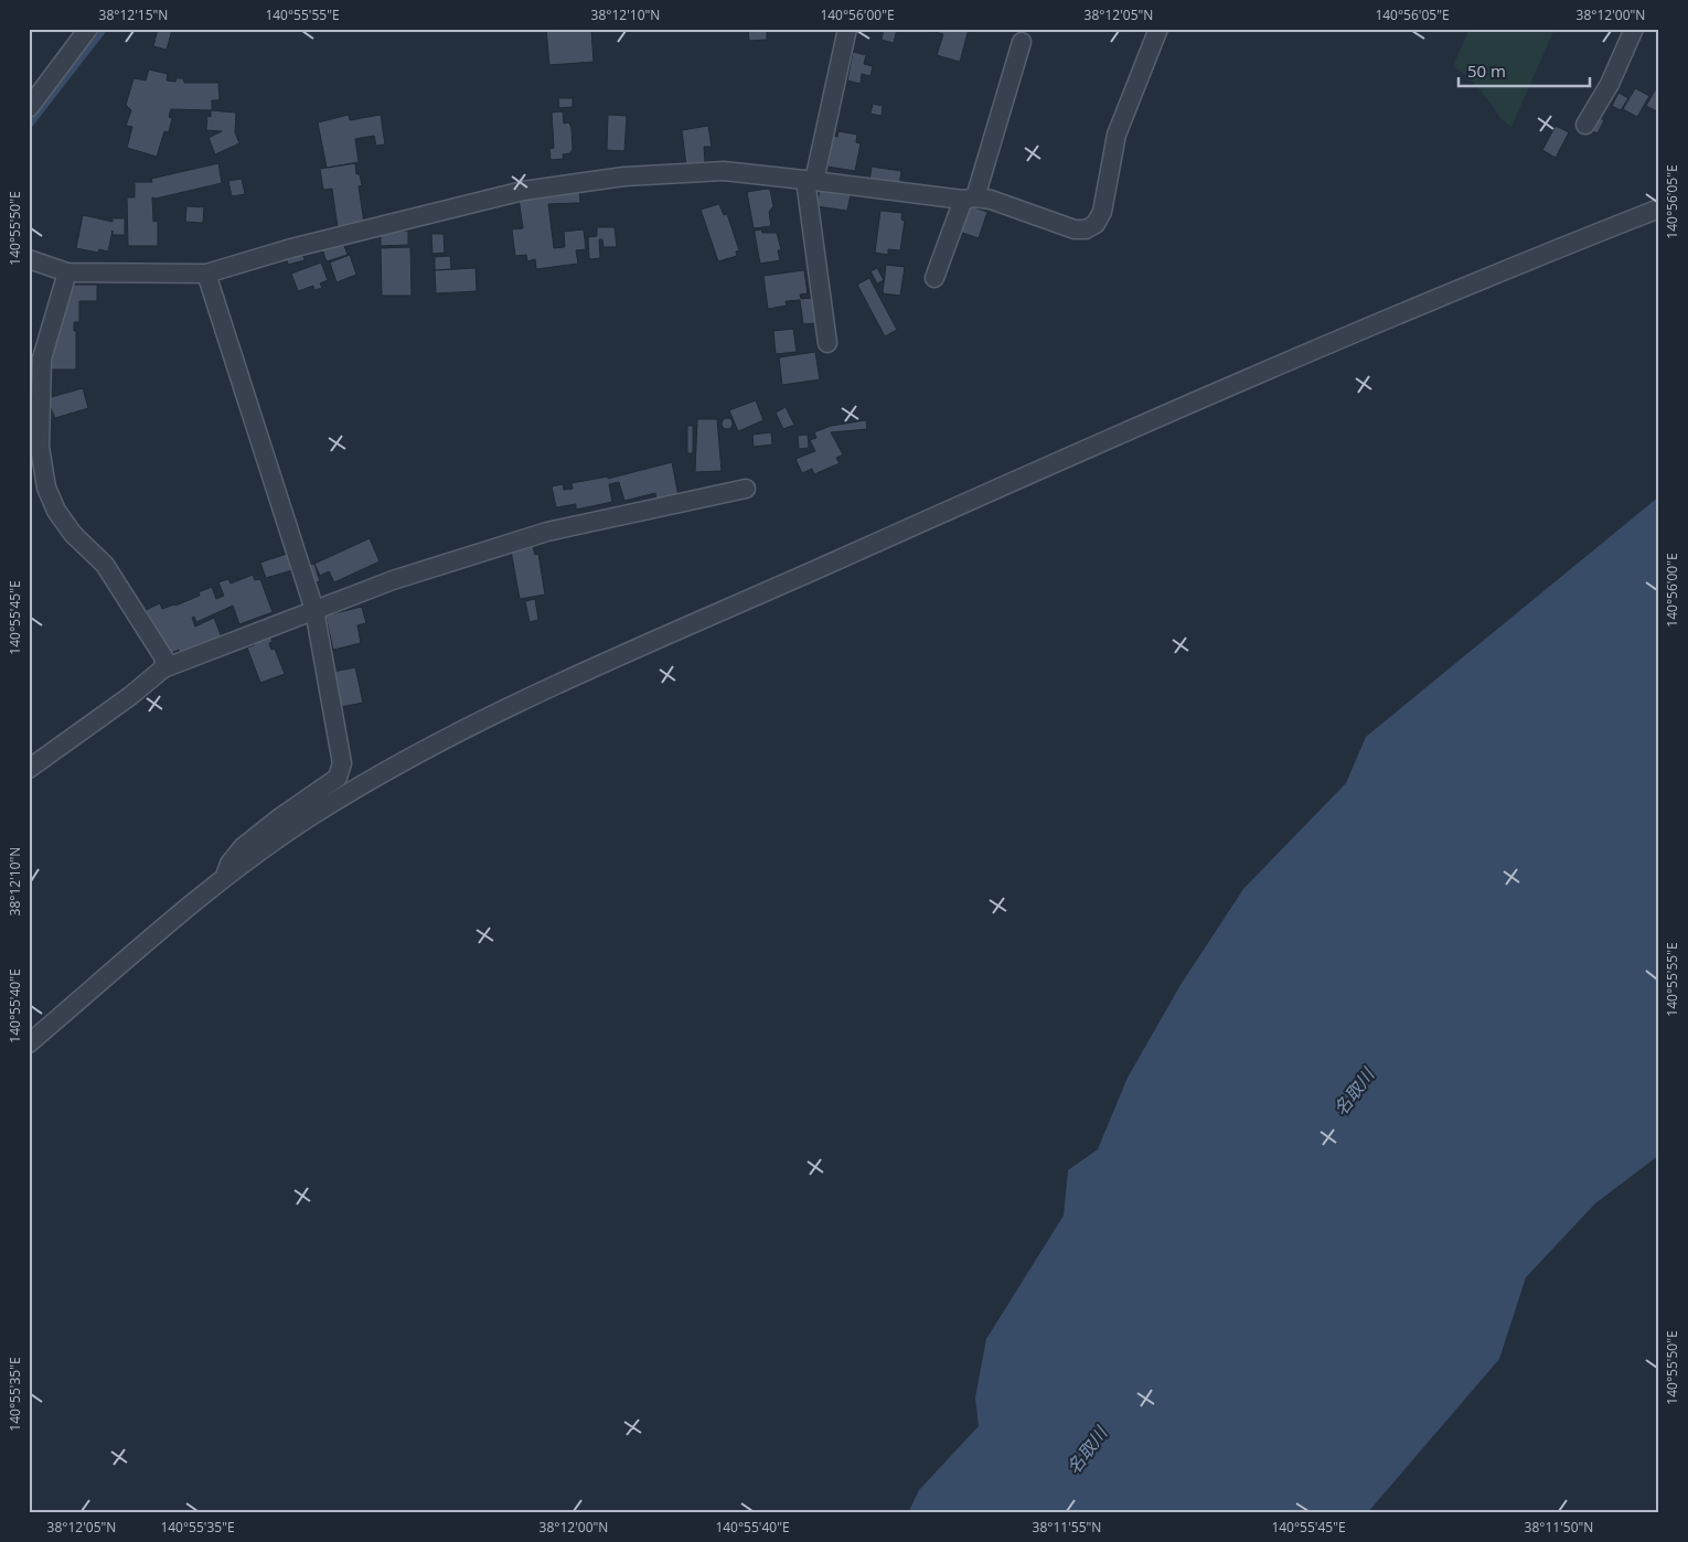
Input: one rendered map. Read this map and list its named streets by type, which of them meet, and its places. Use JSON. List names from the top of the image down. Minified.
{"water":["名取川"],"scale_bar":"50 m","coordinates":["38°12'15\"N","140°55'55\"E","38°12'10\"N","140°56'00\"E","38°12'05\"N","140°56'05\"E","38°12'00\"N","140°55'50\"E","140°55'45\"E","140°55'40\"E","140°55'35\"E","38°11'55\"N","38°11'50\"N"]}
